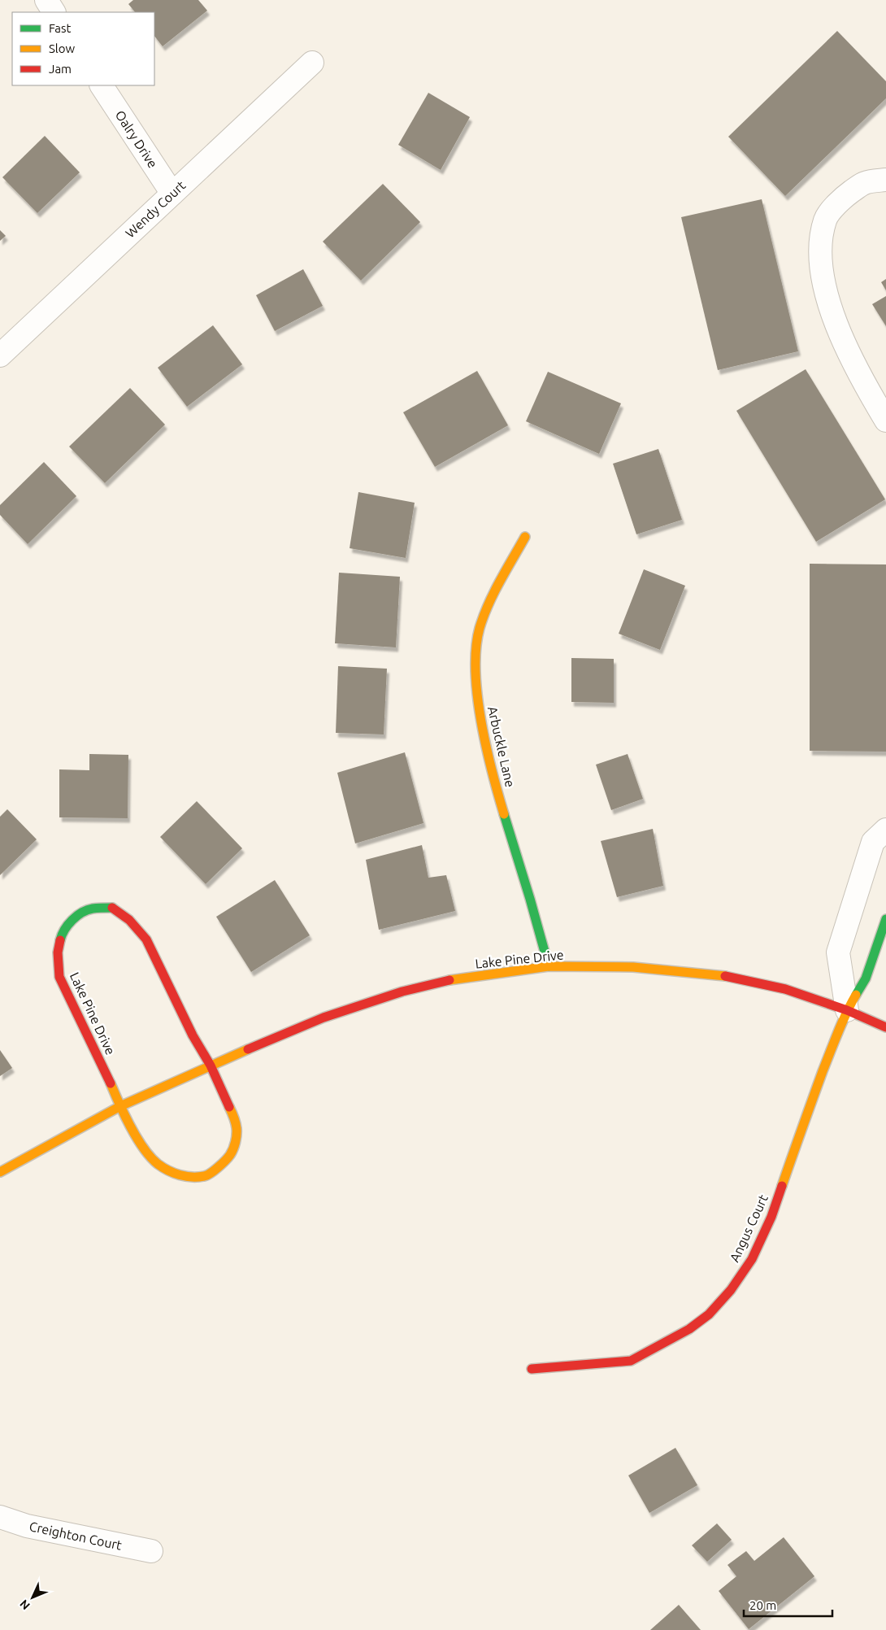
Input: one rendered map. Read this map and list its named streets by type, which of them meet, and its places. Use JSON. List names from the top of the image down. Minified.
{"streets":{"street":["Oalry Drive","Wendy Court","Arbuckle Lane","Lake Pine Drive","Angus Court","Creighton Court"]},"crossings":[["Oalry Drive","Wendy Court"],["Arbuckle Lane","Lake Pine Drive"],["Lake Pine Drive","Angus Court"]],"legend":["Fast","Slow","Jam"],"scale_bar":"20 m","north":"bottom left"}
